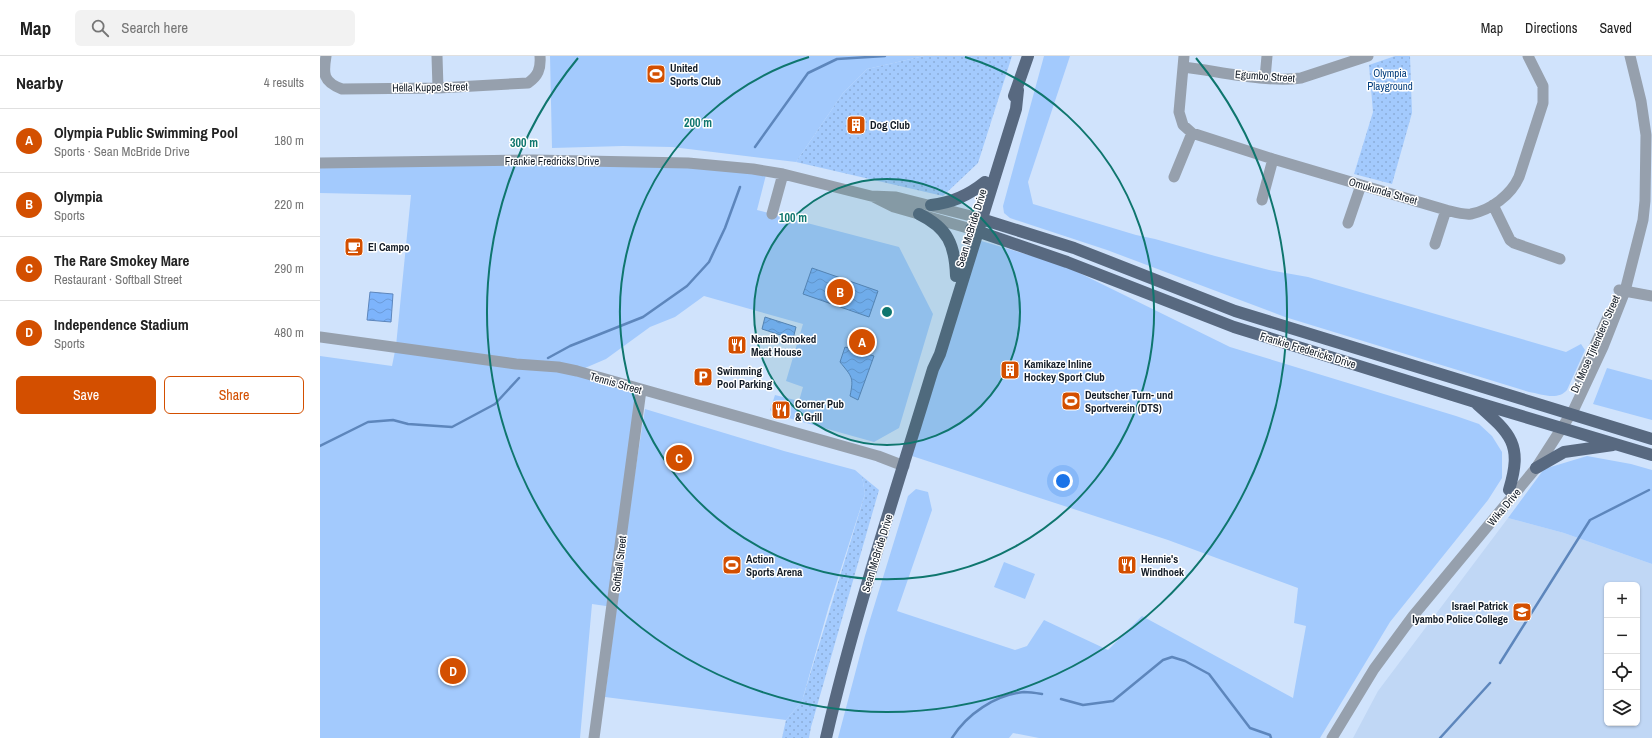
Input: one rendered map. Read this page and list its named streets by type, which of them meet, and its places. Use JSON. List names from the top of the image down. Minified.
{"streets":{"main road":["Sean McBride Drive","Frankie Fredericks Drive"],"street":["Egumbo Street","Hella Kuppe Street","Frankie Fredricks Drive","Omukunda Street","Dr. Mose Tjitendero Street","Tennis Street","Wika Drive","Softball Street"]},"crossings":[["Frankie Fredricks Drive","Sean McBride Drive"],["Frankie Fredricks Drive","Frankie Fredericks Drive"],["Sean McBride Drive","Frankie Fredericks Drive"],["Sean McBride Drive","Tennis Street"],["Dr. Mose Tjitendero Street","Frankie Fredericks Drive"],["Dr. Mose Tjitendero Street","Wika Drive"],["Frankie Fredericks Drive","Wika Drive"],["Tennis Street","Softball Street"]],"parks":["Olympia Playground"],"places":{"sports":["United Sports Club","Deutscher Turn- und Sportverein (DTS)","Action Sports Arena"],"building":["Dog Club","Kamikaze Inline Hockey Sport Club"],"cafe":["El Campo"],"restaurant":["Namib Smoked Meat House","Corner Pub & Grill","Hennie's Windhoek"],"parking":["Swimming Pool Parking"],"school or university":["Israel Patrick Iyambo Police College"]},"page":{"header":"Map","search":"Search here","nav":["Map","Directions","Saved"],"heading":["Nearby","4 results"],"list":[{"mark":"A","name":"Olympia Public Swimming Pool","note":"Sports · Sean McBride Drive","value":"180 m"},{"mark":"B","name":"Olympia","note":"Sports","value":"220 m"},{"mark":"C","name":"The Rare Smokey Mare","note":"Restaurant · Softball Street","value":"290 m"},{"mark":"D","name":"Independence Stadium","note":"Sports","value":"480 m"}],"pins":["B","A","C","D"],"buttons":["Save","Share"],"map_buttons":["+","−"]},"rings":["200 m","300 m","100 m"]}
